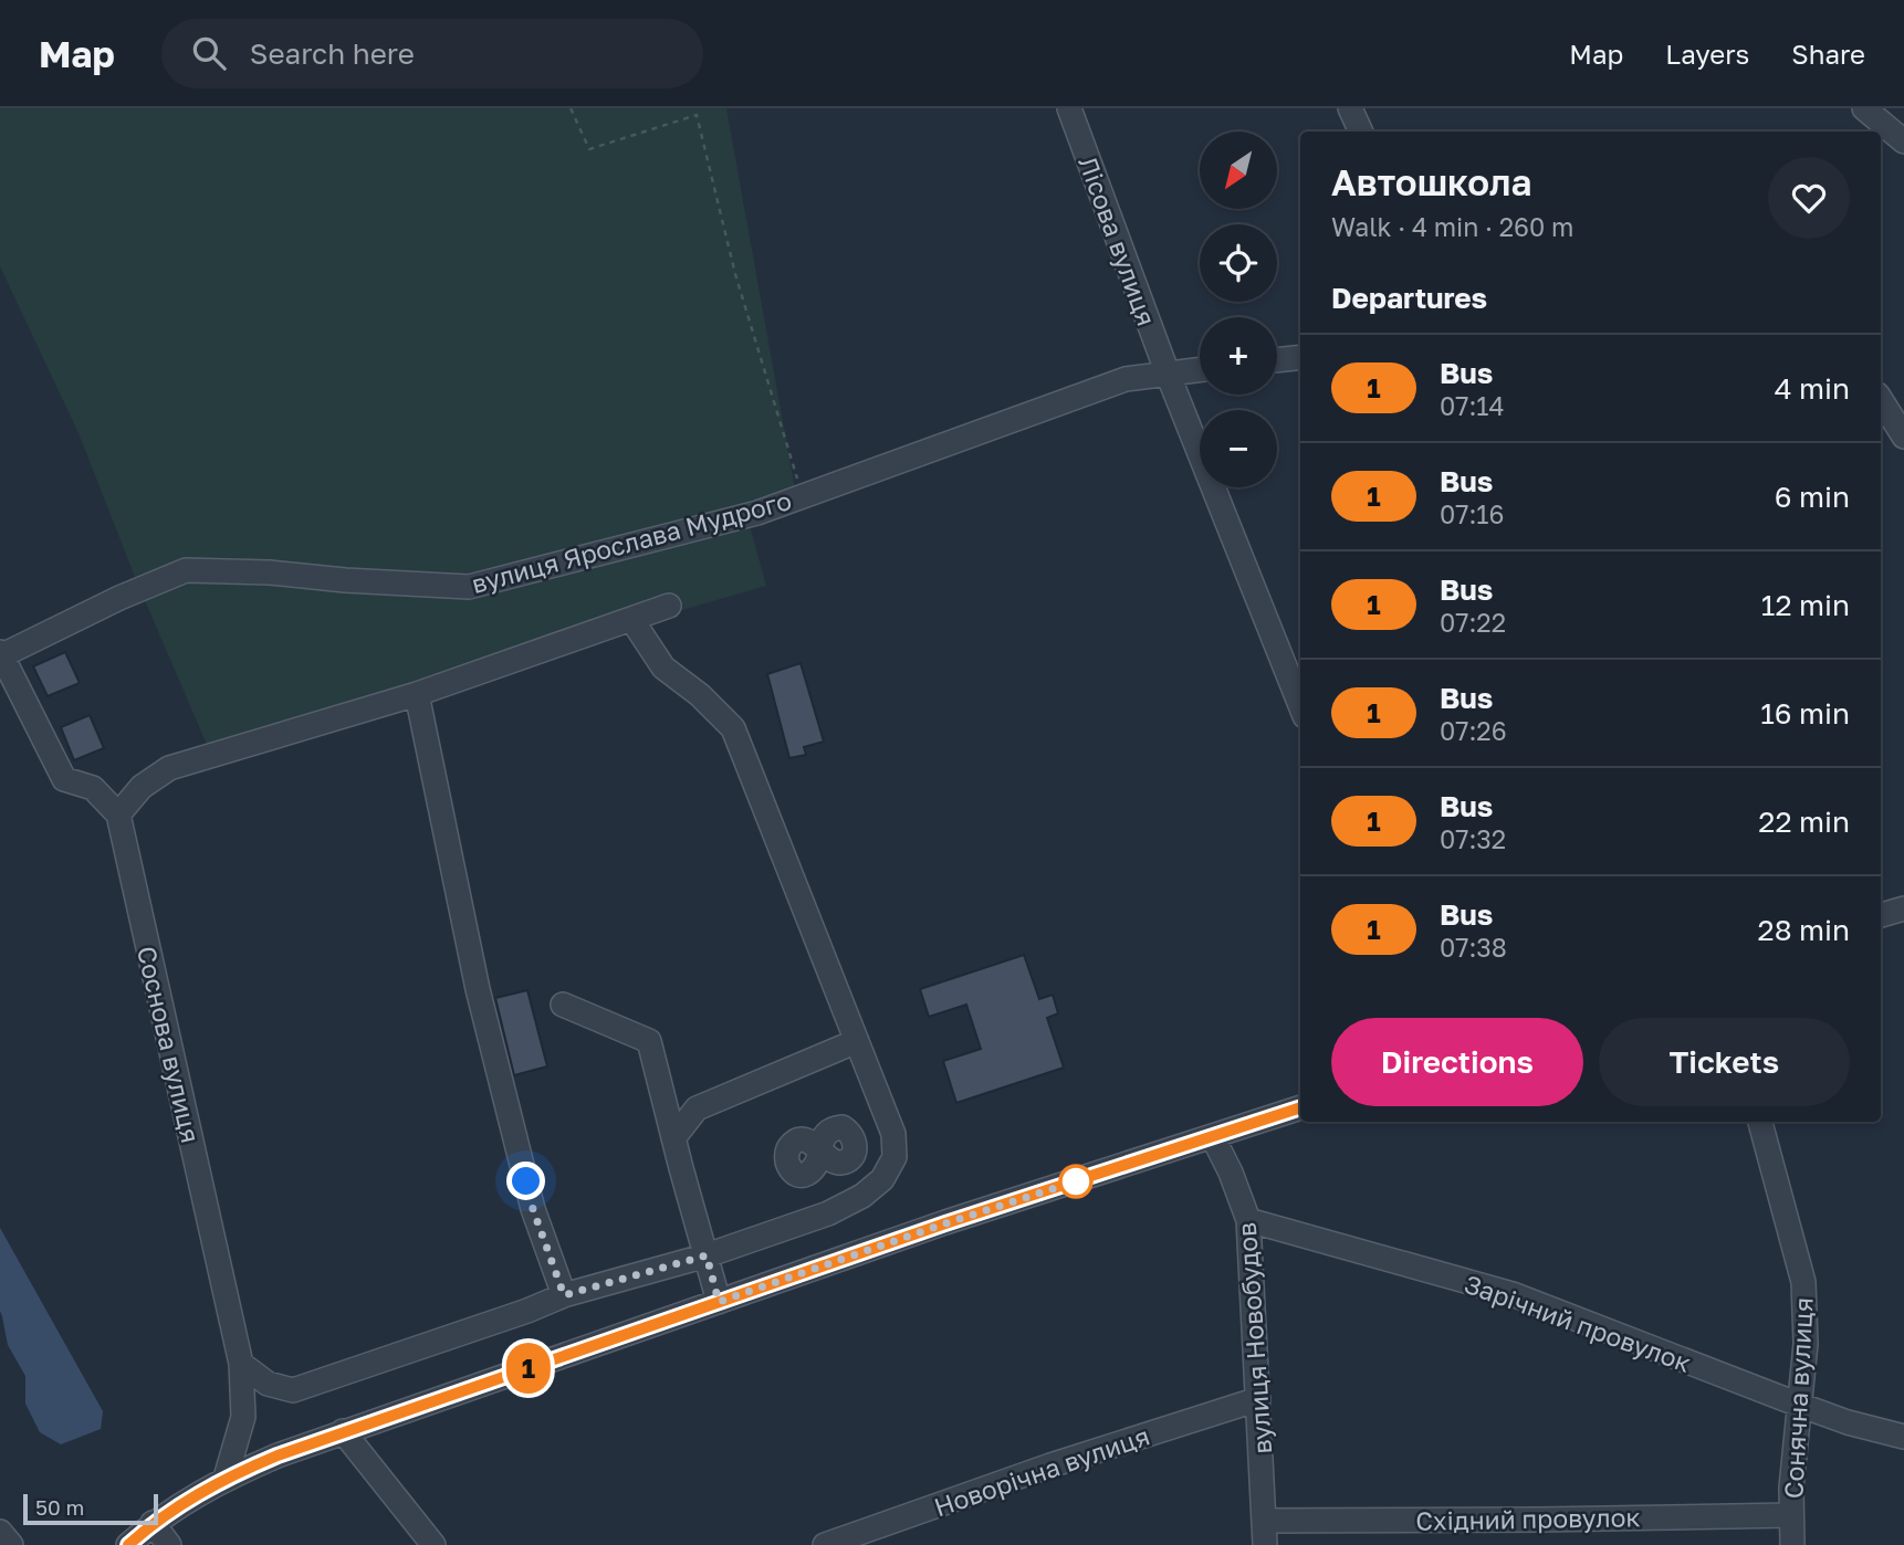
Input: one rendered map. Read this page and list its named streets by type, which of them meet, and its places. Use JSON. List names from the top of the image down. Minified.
{"streets":{"street":["Лісова вулиця","вулиця Ярослава Мудрого","Соснова вулиця","Зарічний провулок","вулиця Новобудов","Сонячна вулиця","Новорічна вулиця","Східний провулок"]},"crossings":[["Лісова вулиця","вулиця Ярослава Мудрого"],["Зарічний провулок","вулиця Новобудов"],["Зарічний провулок","Сонячна вулиця"],["вулиця Новобудов","Новорічна вулиця"],["вулиця Новобудов","Східний провулок"],["Сонячна вулиця","Східний провулок"]],"lines":["bus line 1"],"scale_bar":"50 m","north":"bottom left","page":{"header":"Map","search":"Search here","nav":["Map","Layers","Share"],"on_map":"1","map_buttons":["+","−"],"heading":[["Автошкола","Walk · 4 min · 260 m"],"Departures"],"list":[{"mark":"1","name":"Bus","note":"07:14","value":"4 min"},{"mark":"1","name":"Bus","note":"07:16","value":"6 min"},{"mark":"1","name":"Bus","note":"07:22","value":"12 min"},{"mark":"1","name":"Bus","note":"07:26","value":"16 min"},{"mark":"1","name":"Bus","note":"07:32","value":"22 min"},{"mark":"1","name":"Bus","note":"07:38","value":"28 min"}],"buttons":["Directions","Tickets"],"scale":"50 m"}}
